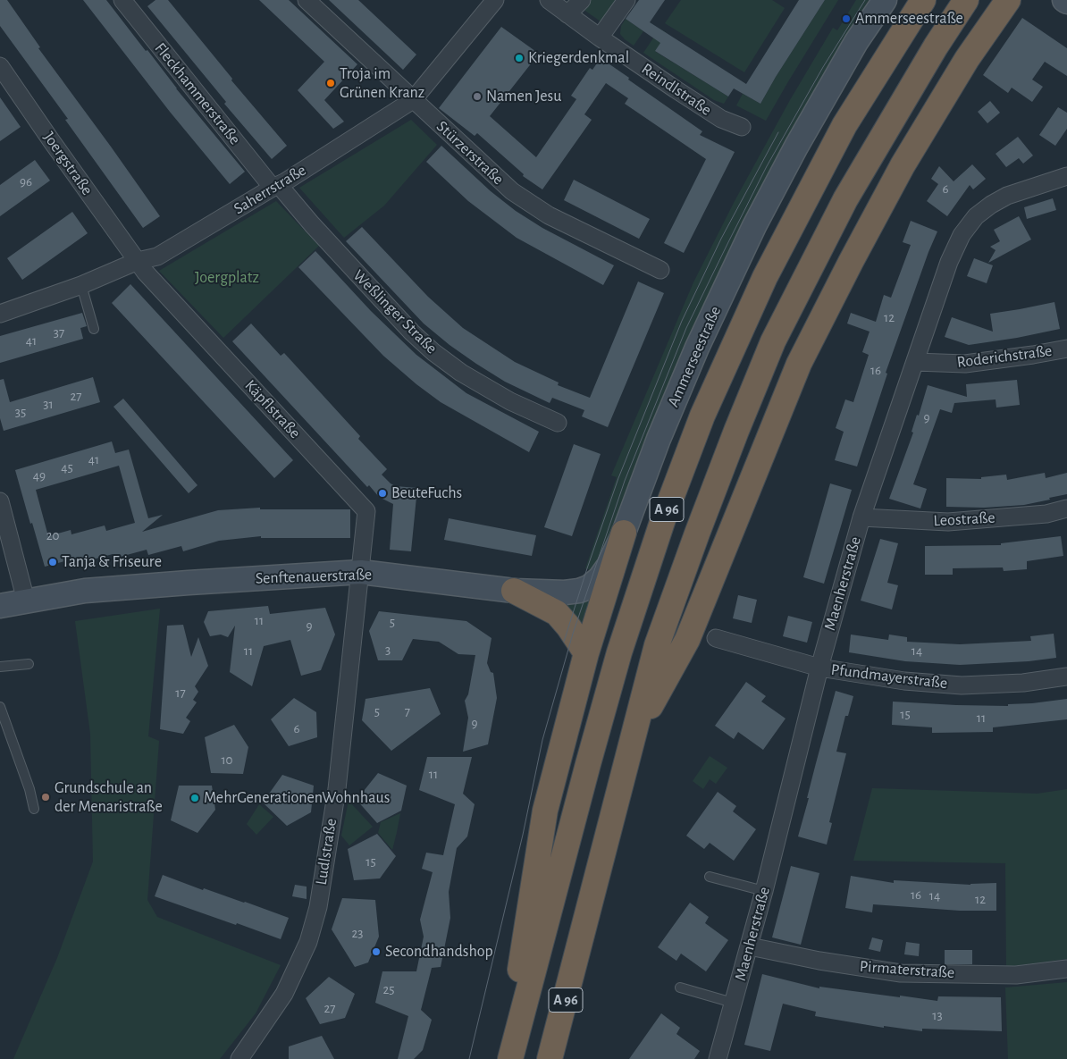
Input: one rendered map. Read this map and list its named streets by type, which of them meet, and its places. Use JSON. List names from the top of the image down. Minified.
{"streets":{"highway":["A 96"],"street":["Reindlstraße","Fleckhammerstraße","Stürzerstraße","Joergstraße","Saherrstraße","Weßlinger Straße","Ammerseestraße","Roderichstraße","Käpflstraße","Leostraße","Senftenauerstraße","Maenherstraße","Pfundmayerstraße","Ludlstraße","Pirmaterstraße"]},"crossings":[["Fleckhammerstraße","Saherrstraße"],["Fleckhammerstraße","Weßlinger Straße"],["Stürzerstraße","Saherrstraße"],["Joergstraße","Saherrstraße"],["Joergstraße","Käpflstraße"],["Saherrstraße","Weßlinger Straße"],["Saherrstraße","Käpflstraße"],["Ammerseestraße","Senftenauerstraße"],["Roderichstraße","Maenherstraße"],["Käpflstraße","Senftenauerstraße"],["Käpflstraße","Ludlstraße"],["Leostraße","Maenherstraße"],["Senftenauerstraße","Ludlstraße"],["Maenherstraße","Pfundmayerstraße"],["Maenherstraße","Pirmaterstraße"]],"parks":["Joergplatz"],"places":["Ammerseestraße","Kriegerdenkmal","Troja im Grünen Kranz","Namen Jesu","BeuteFuchs","Tanja & Friseure","Grundschule an der Menaristraße","MehrGenerationenWohnhaus","Secondhandshop"],"house_numbers":["96","6","12","37","41","16","27","31","35","9","41","45","49","20","11","5","9","3","11","14","17","5","7","15","11","9","6","10","11","15","16","14","12","23","25","27","13"]}
